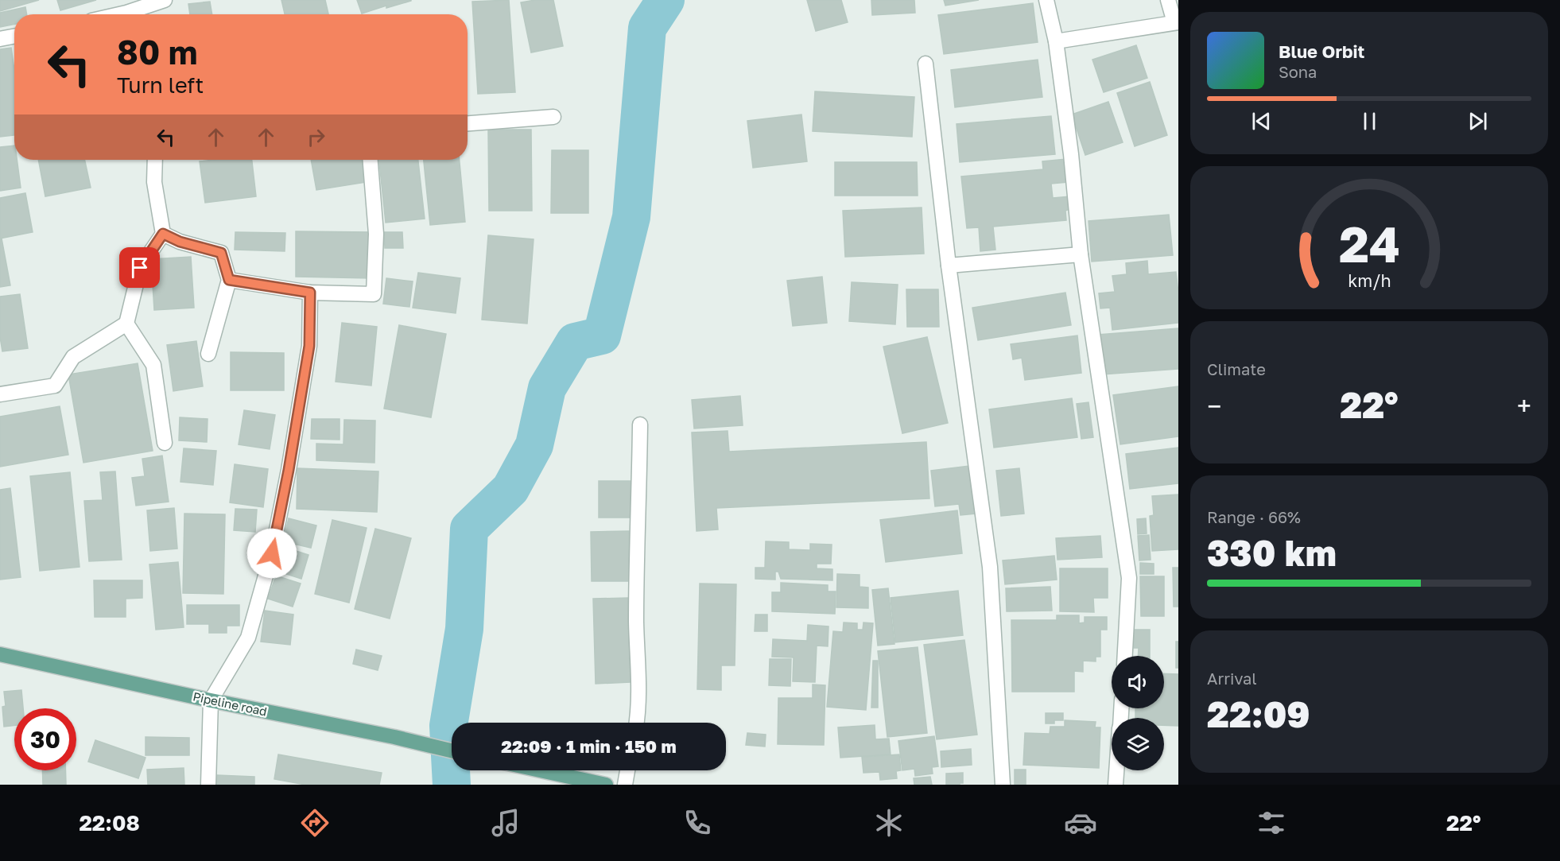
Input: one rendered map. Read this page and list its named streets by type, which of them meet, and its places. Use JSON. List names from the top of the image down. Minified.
{"streets":{"main road":["Pipeline road"]},"page":{"turn":["80 m","Turn left"],"song":["Blue Orbit","Sona"],"tile":["Climate",["Range · 66%","330 km"],["Arrival","22:09"]],"heat":["−","22°","+"],"limit":"30","trip":"22:09 · 1 min · 150 m","tabs":["22:08","22°"],"gauge":["24","km/h"]}}
